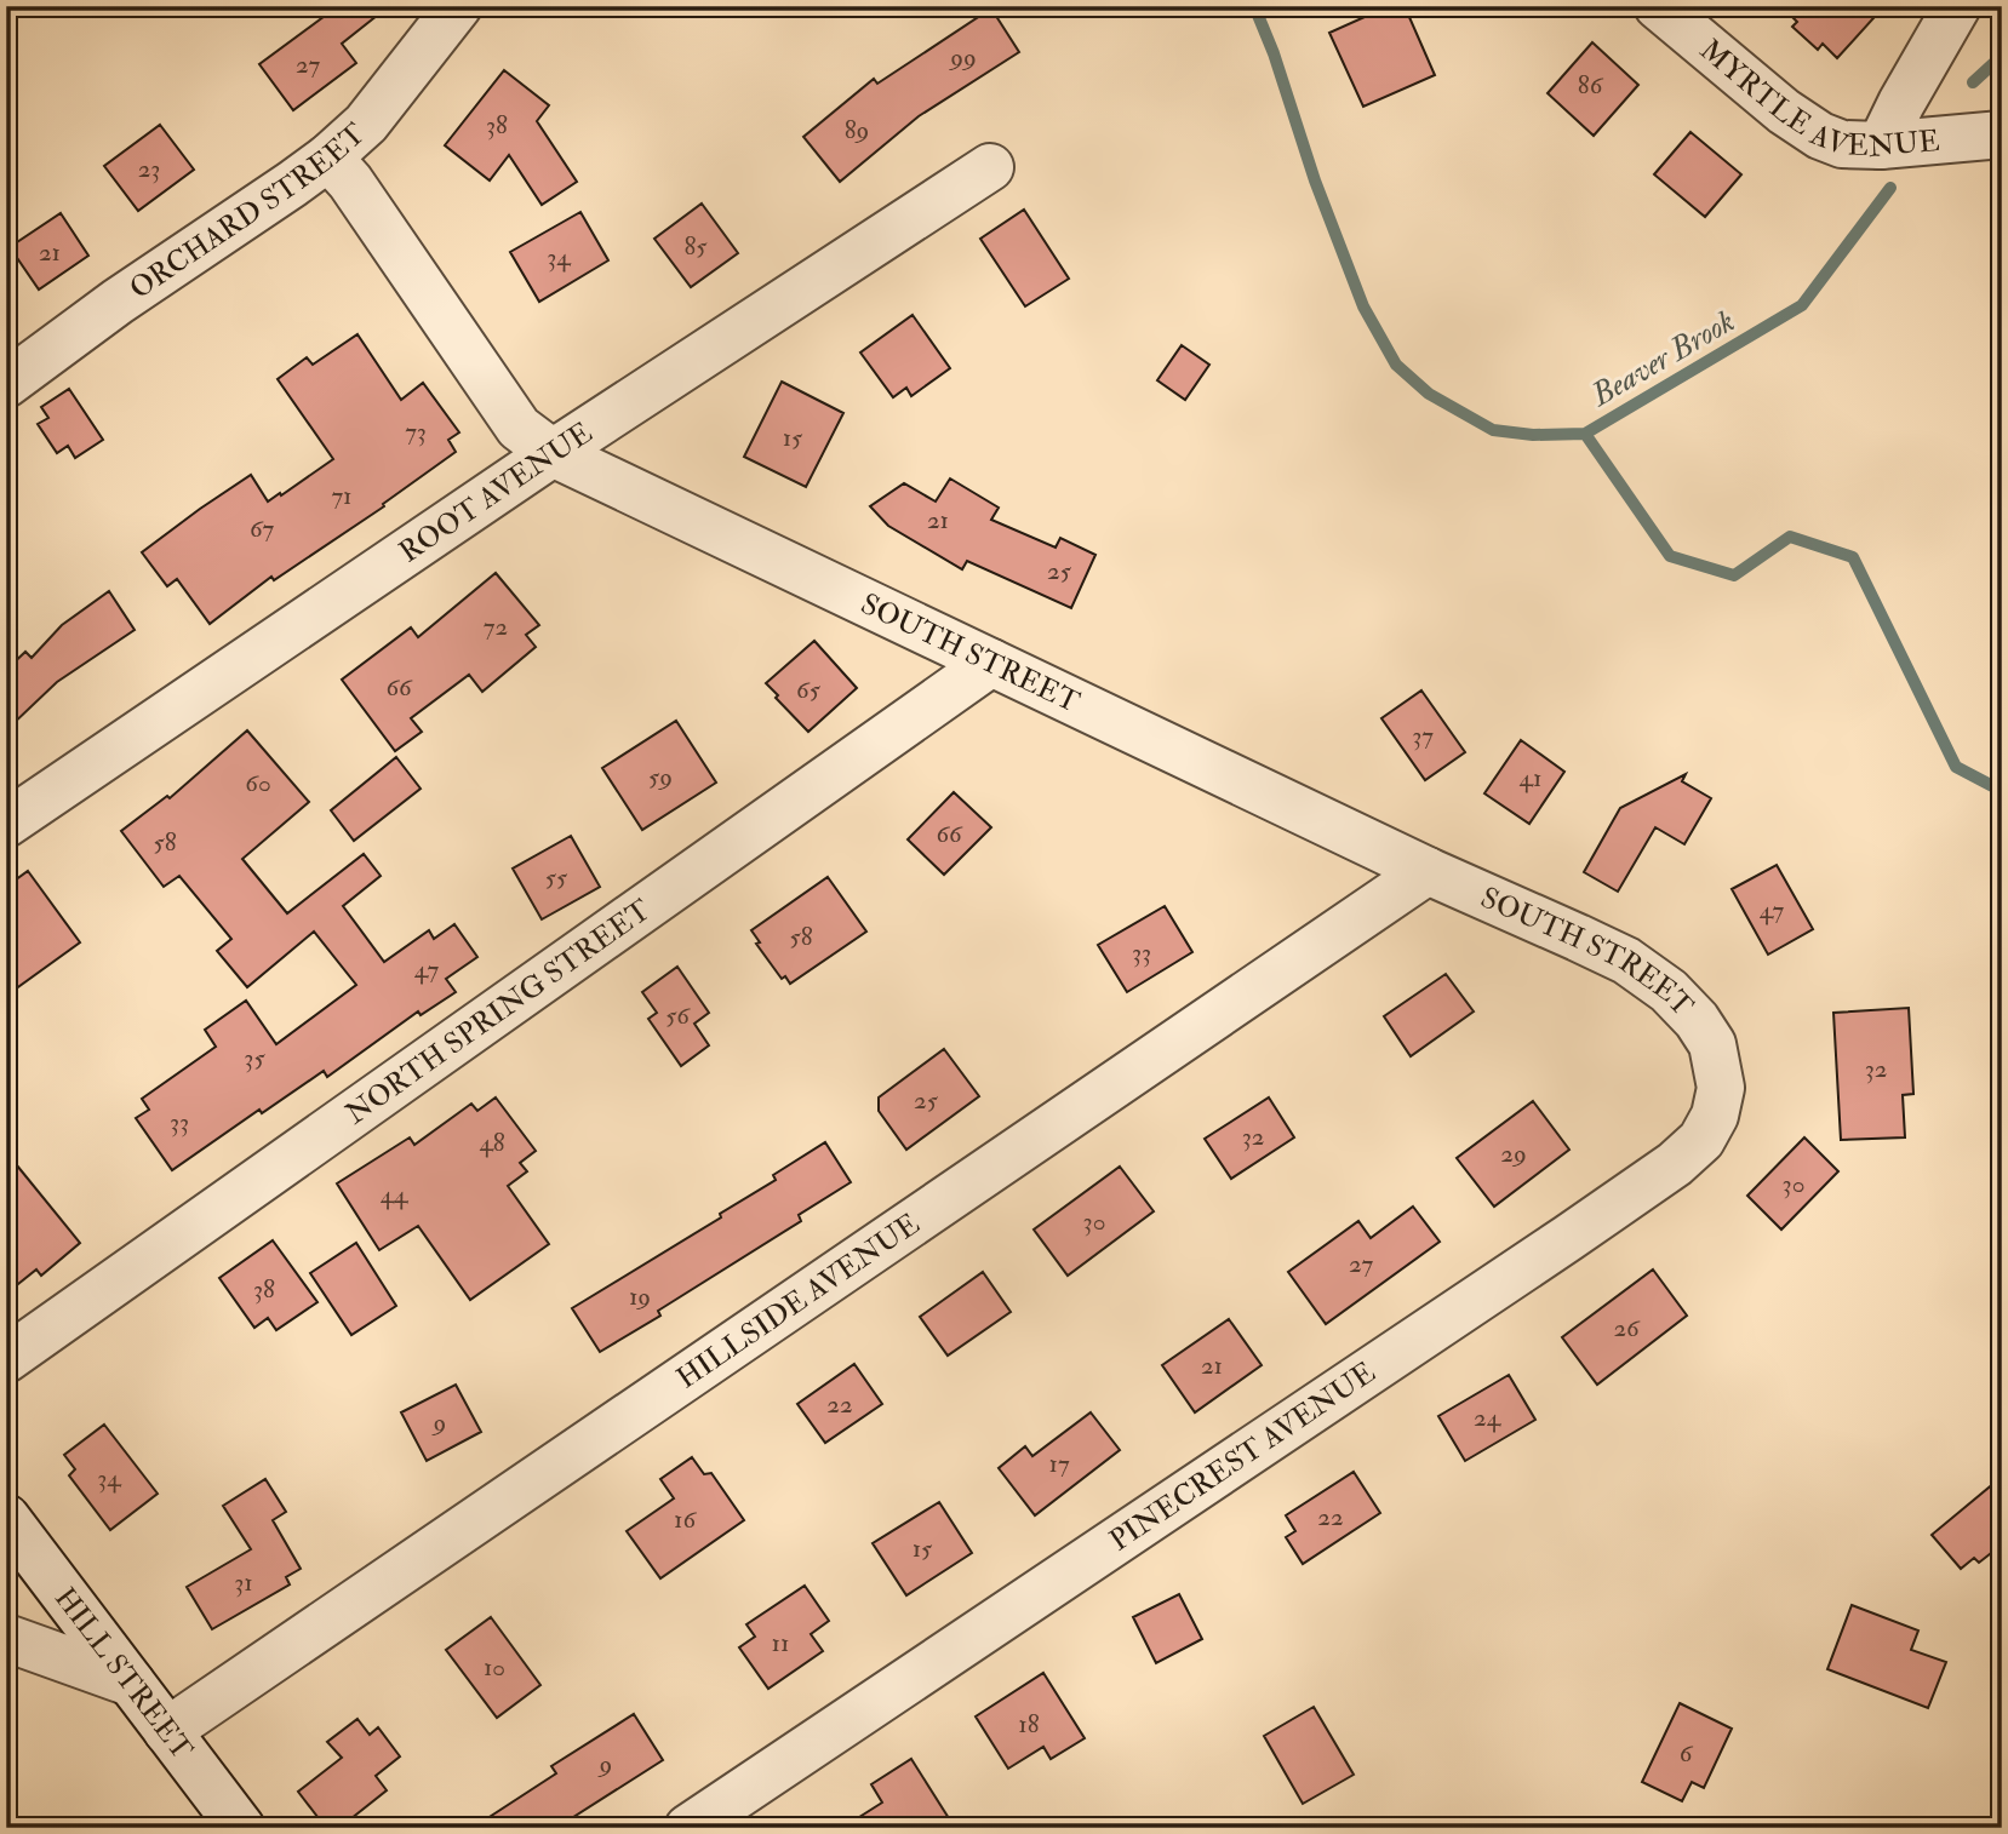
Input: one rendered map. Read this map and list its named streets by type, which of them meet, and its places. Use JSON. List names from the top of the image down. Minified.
{"streets":{"street":["MYRTLE AVENUE","ORCHARD STREET","ROOT AVENUE","SOUTH STREET","NORTH SPRING STREET","HILLSIDE AVENUE","PINECREST AVENUE","HILL STREET"]},"crossings":[["ORCHARD STREET","SOUTH STREET"],["ROOT AVENUE","SOUTH STREET"],["SOUTH STREET","NORTH SPRING STREET"],["SOUTH STREET","HILLSIDE AVENUE"],["SOUTH STREET","PINECREST AVENUE"],["HILLSIDE AVENUE","HILL STREET"]],"water":["Beaver Brook"],"house_numbers":["99","27","86","38","89","23","85","21","34","73","15","71","21","67","25","72","66","65","37","59","41","60","66","58","55","47","58","33","47","56","35","32","25","33","32","48","29","30","44","30","27","38","19","26","21","22","24","9","17","34","22","16","15","31","11","10","18","6","9"]}
